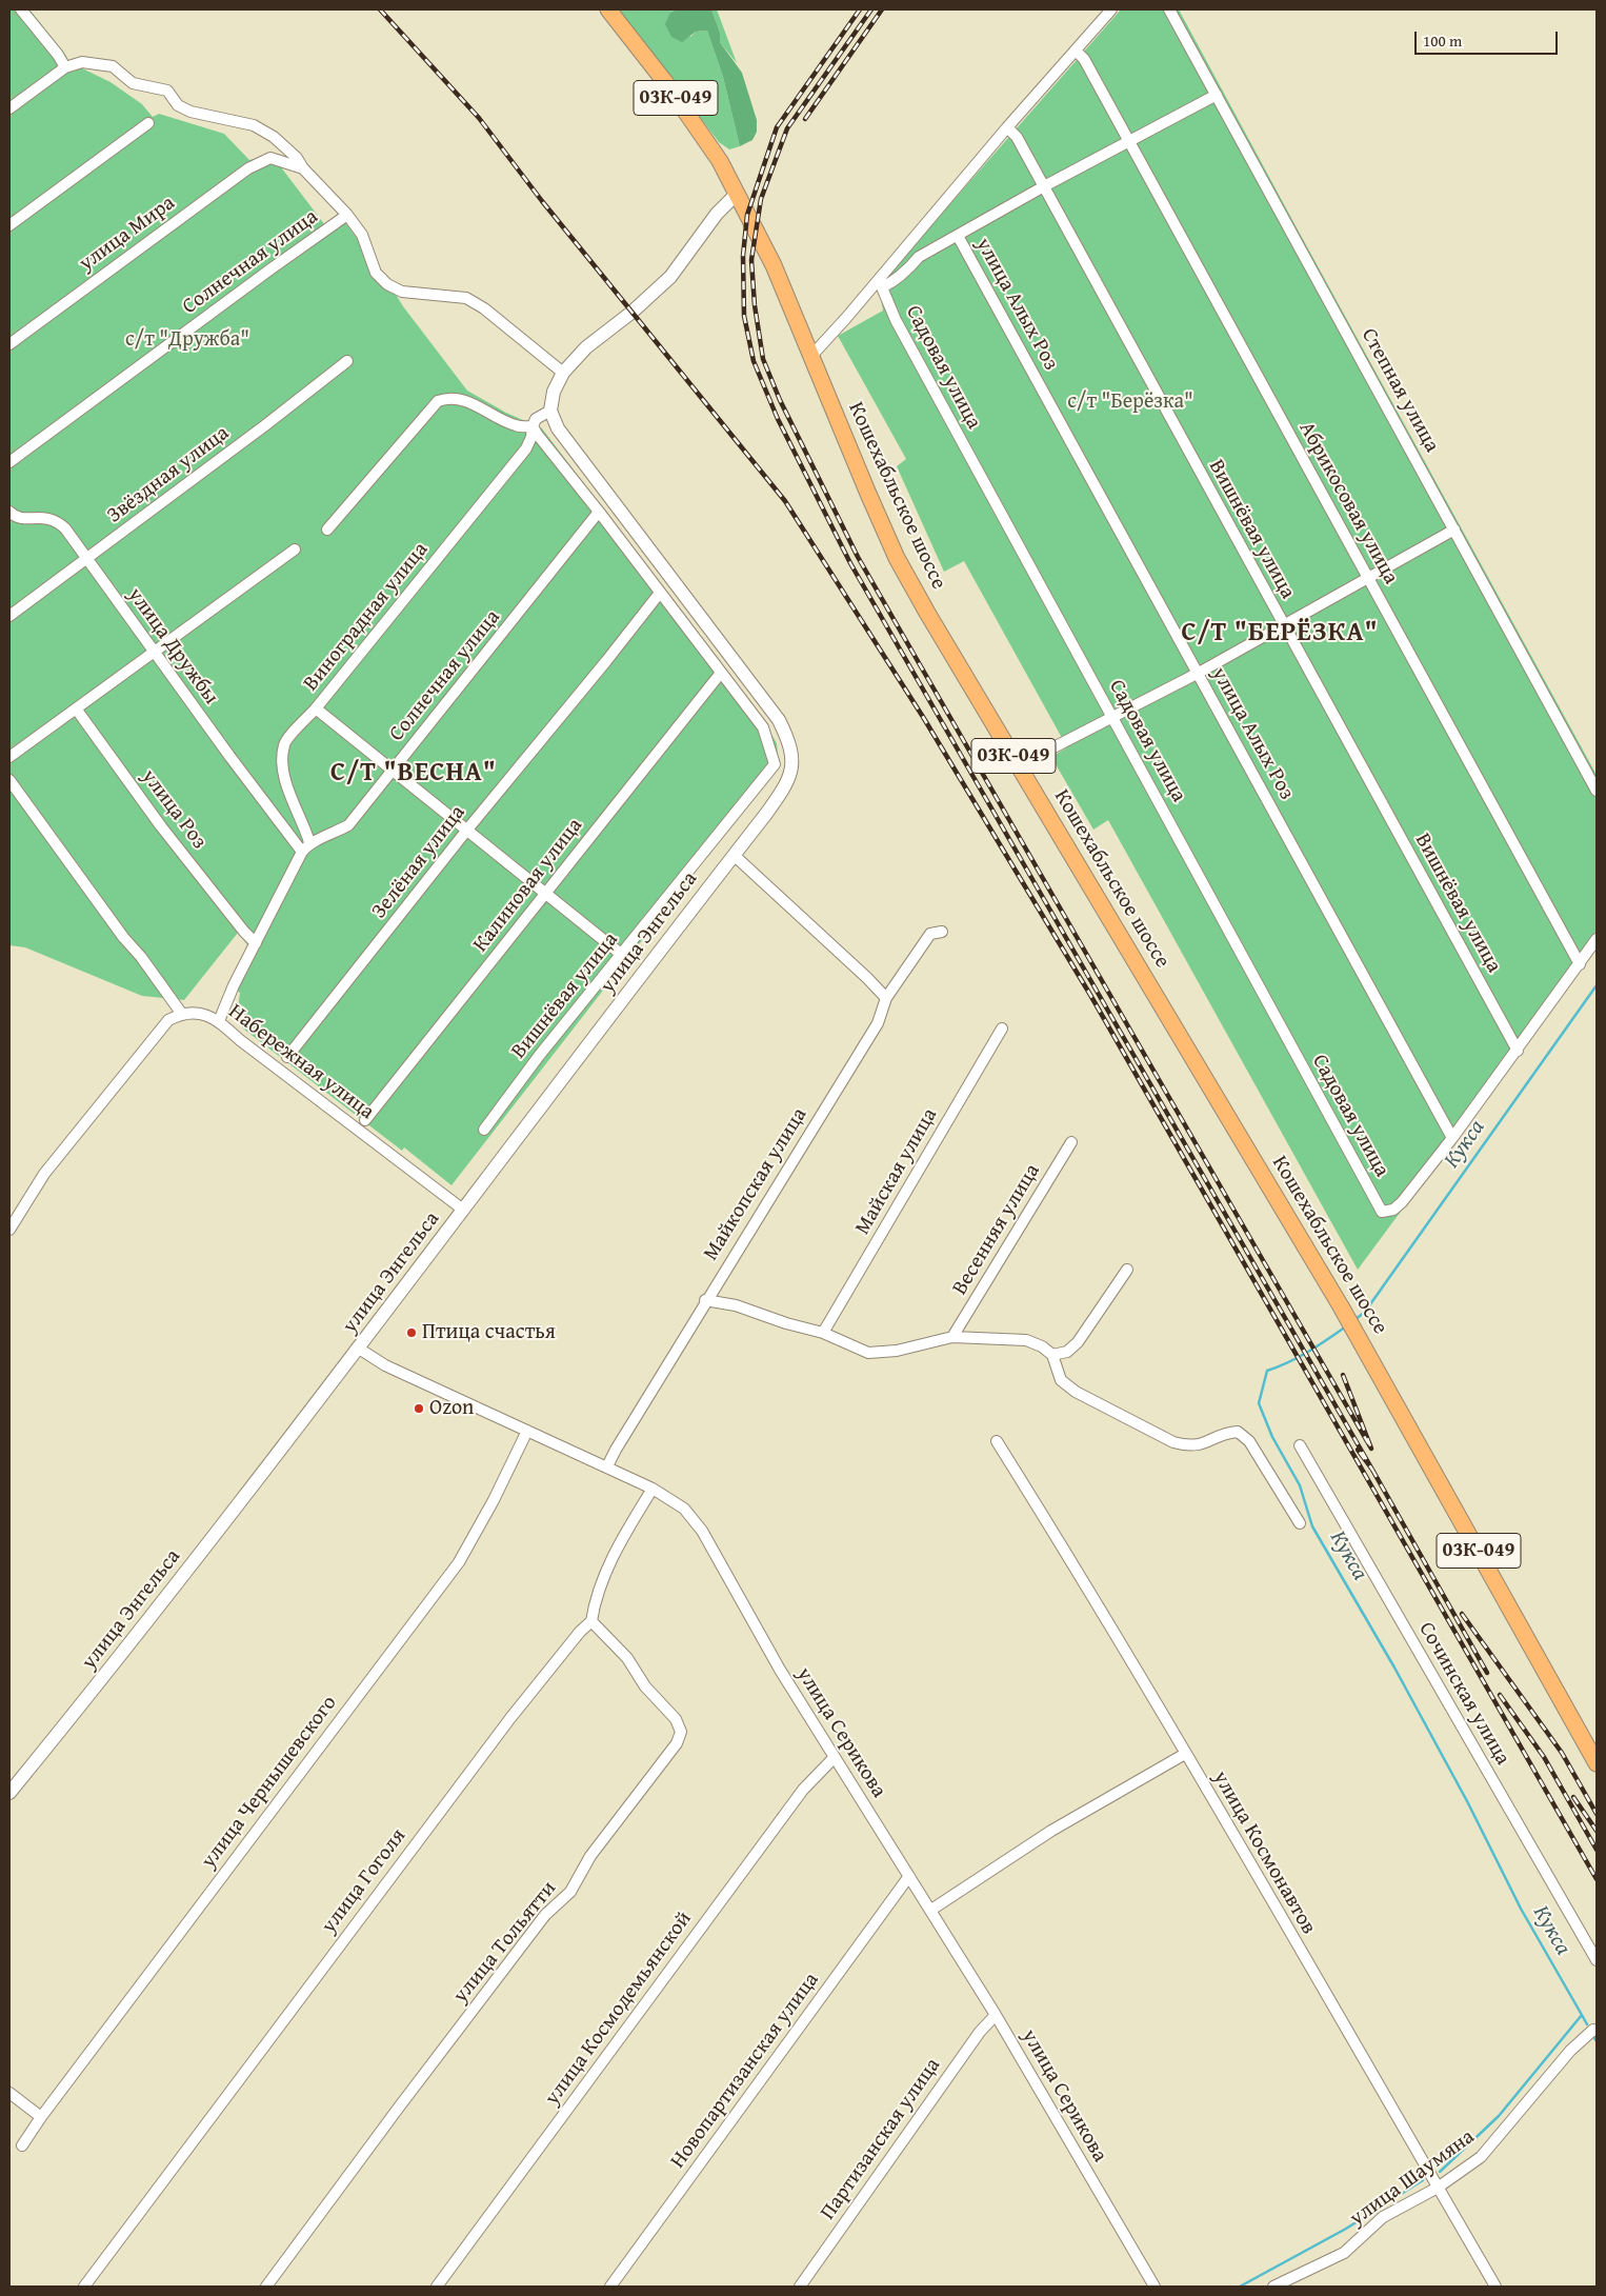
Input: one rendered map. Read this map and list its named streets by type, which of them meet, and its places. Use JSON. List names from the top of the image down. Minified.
{"streets":{"main road":["03К-049","Кошехабльское шоссе"],"street":["улица Мира","Солнечная улица","улица Алых Роз","Садовая улица","Степная улица","Звёздная улица","Абрикосовая улица","Вишнёвая улица","Виноградная улица","улица Дружбы","улица Роз","Зелёная улица","Калиновая улица","улица Энгельса","Набережная улица","Майская улица","Майкопская улица","Весенняя улица","Сочинская улица","улица Серикова","улица Чернышевского","улица Космонавтов","улица Гоголя","улица Тольятти","улица Космодемьянской","Новопартизанская улица","Партизанская улица","улица Шаумяна"]},"crossings":[["Солнечная улица","Виноградная улица"],["улица Алых Роз","Садовая улица"],["Звёздная улица","улица Дружбы"],["Вишнёвая улица","Калиновая улица"],["улица Энгельса","Набережная улица"],["улица Энгельса","улица Серикова"],["Майкопская улица","улица Серикова"],["улица Серикова","улица Чернышевского"],["улица Серикова","улица Космодемьянской"],["улица Серикова","Новопартизанская улица"],["улица Серикова","Партизанская улица"],["улица Космонавтов","улица Шаумяна"],["улица Гоголя","улица Тольятти"]],"districts":["С/Т \"БЕРЁЗКА\"","С/Т \"ВЕСНА\""],"water":["Кукса"],"parks":["с/т \"Дружба\"","с/т \"Берёзка\""],"places":["Птица счастья","Ozon"],"scale_bar":"100 m"}
